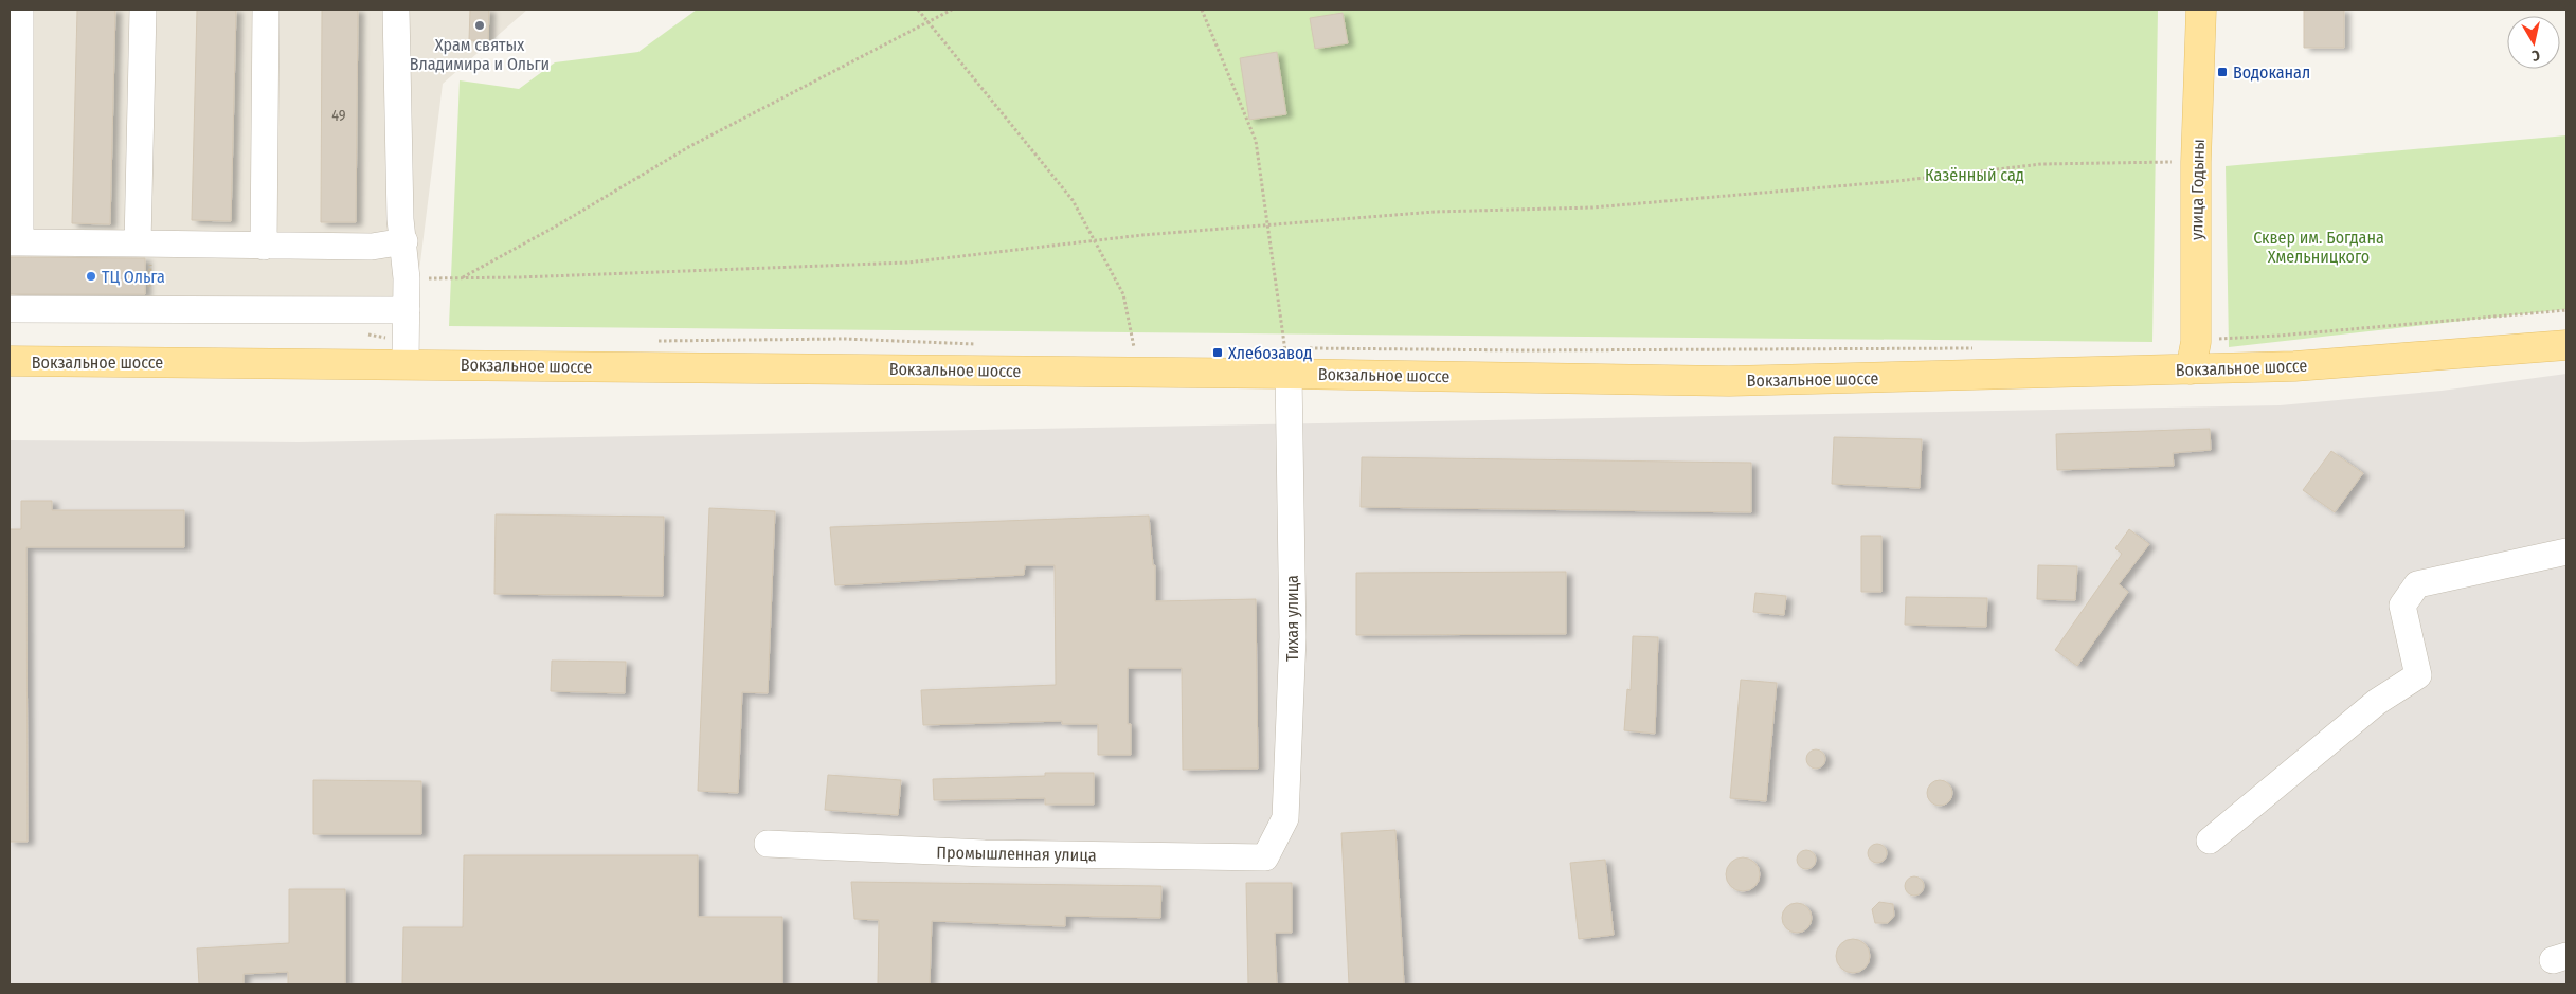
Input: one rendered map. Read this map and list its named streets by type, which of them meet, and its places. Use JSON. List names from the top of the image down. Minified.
{"streets":{"main road":["улица Годыны","Вокзальное шоссе"],"lane":["Тихая улица","Промышленная улица"]},"crossings":[["улица Годыны","Вокзальное шоссе"],["Вокзальное шоссе","Тихая улица"],["Тихая улица","Промышленная улица"]],"parks":["Казённый сад","Сквер им. Богдана Хмельницкого"],"places":{"other":["Храм святых Владимира и Ольги","ТЦ Ольга"],"transit":["Водоканал","Хлебозавод"]},"house_numbers":["49"],"north":"bottom"}
